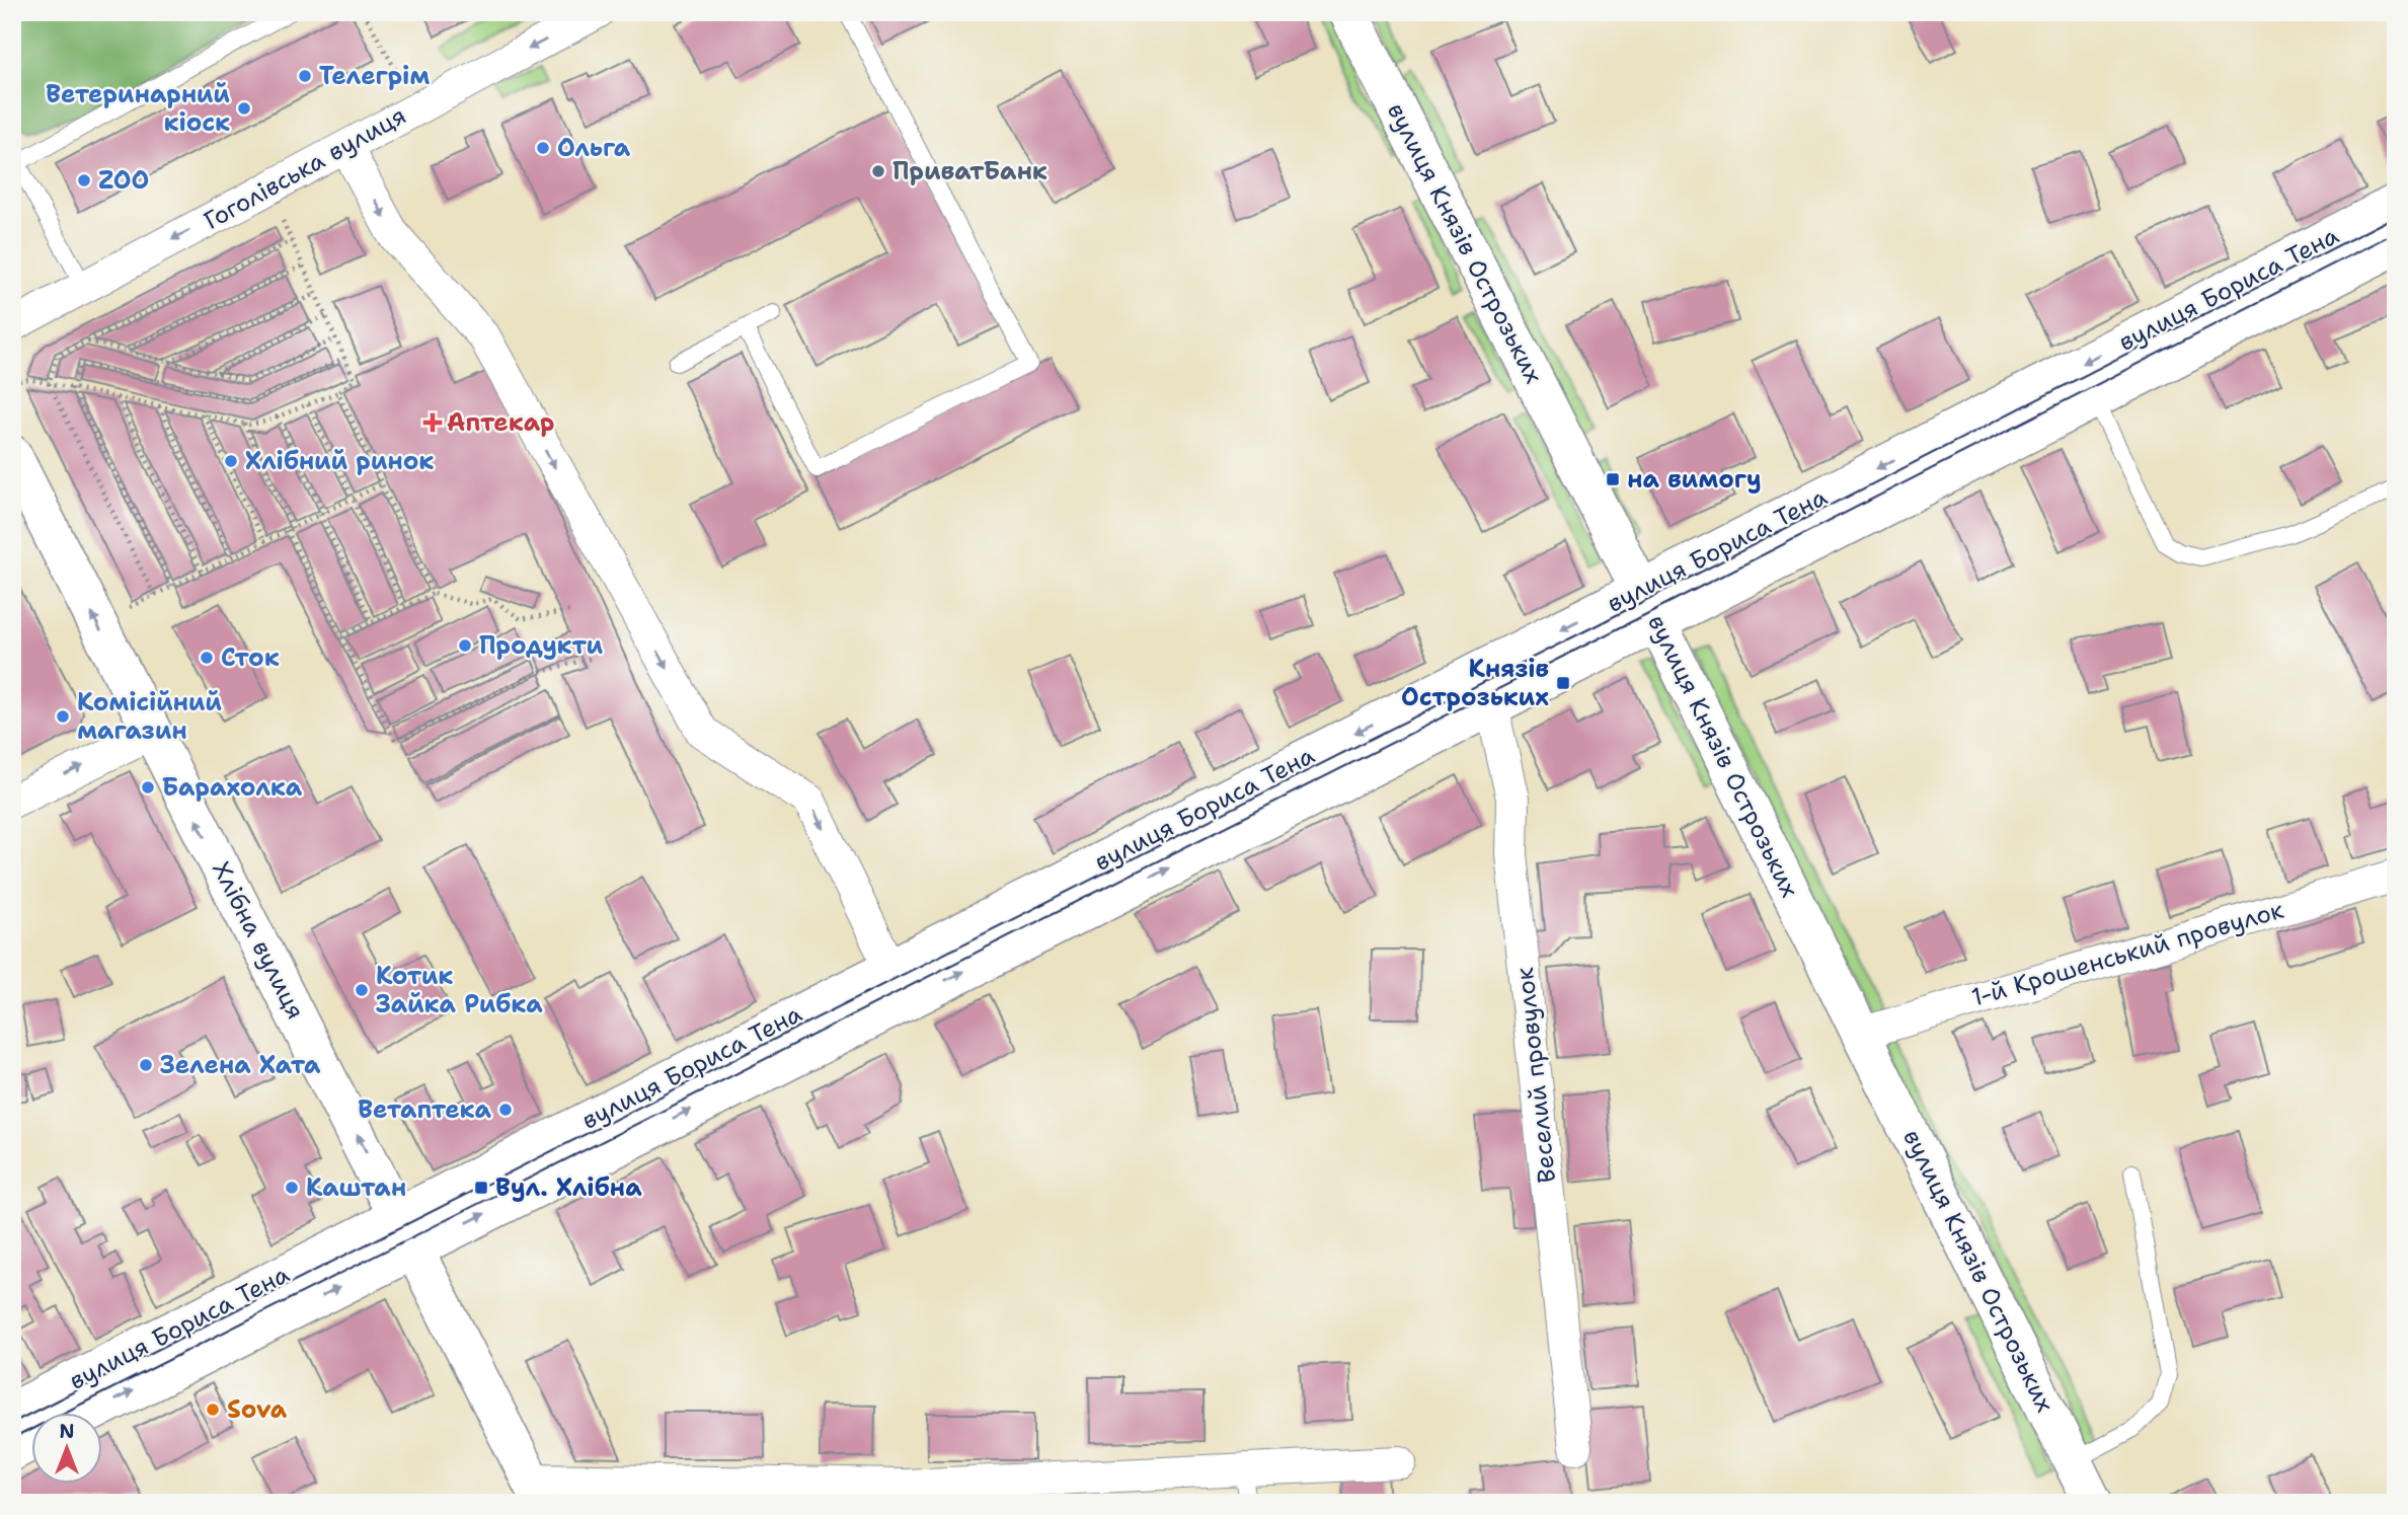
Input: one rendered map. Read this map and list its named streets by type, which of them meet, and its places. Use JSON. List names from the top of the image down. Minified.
{"streets":{"street":["Гоголівська вулиця","вулиця Князів Острозьких","вулиця Бориса Тена","Хлібна вулиця","1-й Крошенський провулок","Веселий провулок"]},"crossings":[["вулиця Князів Острозьких","вулиця Бориса Тена"],["вулиця Князів Острозьких","1-й Крошенський провулок"],["вулиця Бориса Тена","Хлібна вулиця"],["вулиця Бориса Тена","Веселий провулок"]],"one_way":["Гоголівська вулиця","Хлібна вулиця"],"places":{"other":["Телегрім","Ветеринарний кіоск","Ольга","ПриватБанк","ZOO","Хлібний ринок","Продукти","Сток","Комісійний магазин","Барахолка","Котик Зайка Рибка","Зелена Хата","Ветаптека","Каштан","Sova"],"health":["Аптекар"],"transit":["на вимогу","Князів Острозьких","Вул. Хлібна"]},"north":"top"}
